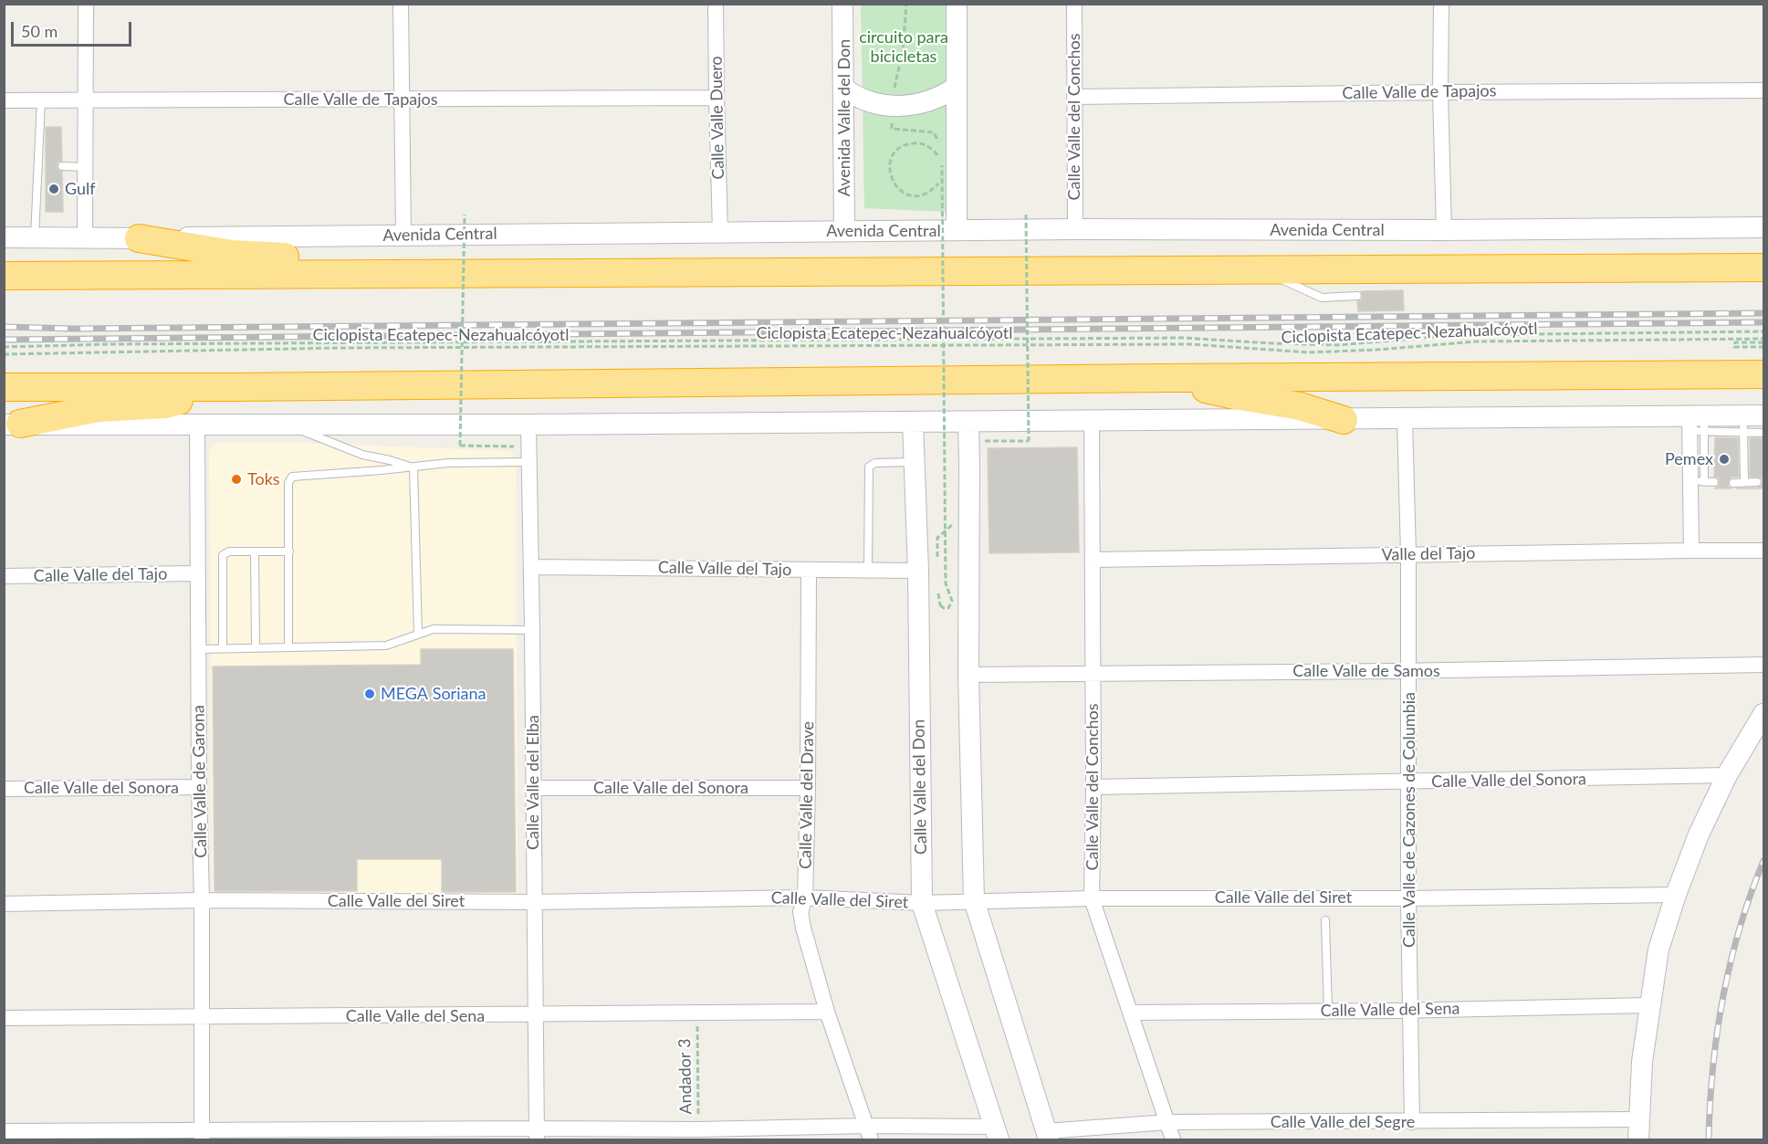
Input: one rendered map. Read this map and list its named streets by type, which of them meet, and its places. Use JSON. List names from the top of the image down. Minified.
{"streets":{"main road":["Avenida Valle del Don","Avenida Central","Calle Valle del Don"],"street":["Calle Valle de Tapajos","Calle Valle del Conchos","Calle Valle Duero","Valle del Tajo","Calle Valle del Tajo","Calle Valle de Samos","Calle Valle del Sonora","Calle Valle de Garona","Calle Valle del Elba","Calle Valle del Drave","Calle Valle de Cazones de Columbia","Calle Valle del Siret","Calle Valle del Sena","Calle Valle del Segre"],"path":["Ciclopista Ecatepec-Nezahualcóyotl","Andador 3"]},"crossings":[["Calle Valle de Tapajos","Calle Valle del Conchos"],["Calle Valle de Tapajos","Calle Valle Duero"],["Calle Valle del Conchos","Avenida Central"],["Calle Valle del Conchos","Valle del Tajo"],["Calle Valle del Conchos","Calle Valle de Samos"],["Calle Valle del Conchos","Calle Valle del Sonora"],["Calle Valle del Conchos","Calle Valle del Siret"],["Calle Valle del Conchos","Calle Valle del Sena"],["Calle Valle del Conchos","Calle Valle del Segre"],["Calle Valle Duero","Avenida Central"],["Avenida Valle del Don","Avenida Central"],["Valle del Tajo","Calle Valle de Cazones de Columbia"],["Calle Valle del Tajo","Calle Valle de Garona"],["Calle Valle del Tajo","Calle Valle del Elba"],["Calle Valle del Tajo","Calle Valle del Don"],["Calle Valle del Tajo","Calle Valle del Drave"],["Calle Valle de Samos","Calle Valle de Cazones de Columbia"],["Calle Valle del Sonora","Calle Valle de Garona"],["Calle Valle del Sonora","Calle Valle del Elba"],["Calle Valle del Sonora","Calle Valle del Drave"],["Calle Valle del Sonora","Calle Valle de Cazones de Columbia"],["Calle Valle de Garona","Calle Valle del Siret"],["Calle Valle de Garona","Calle Valle del Sena"],["Calle Valle del Elba","Calle Valle del Siret"],["Calle Valle del Elba","Calle Valle del Sena"],["Calle Valle del Don","Calle Valle del Siret"],["Calle Valle del Drave","Calle Valle del Siret"],["Calle Valle del Drave","Calle Valle del Sena"],["Calle Valle de Cazones de Columbia","Calle Valle del Siret"],["Calle Valle de Cazones de Columbia","Calle Valle del Sena"],["Calle Valle de Cazones de Columbia","Calle Valle del Segre"],["Calle Valle del Sena","Andador 3"]],"parks":["circuito para bicicletas"],"places":["Gulf","Pemex","Toks","MEGA Soriana"],"scale_bar":"50 m"}
